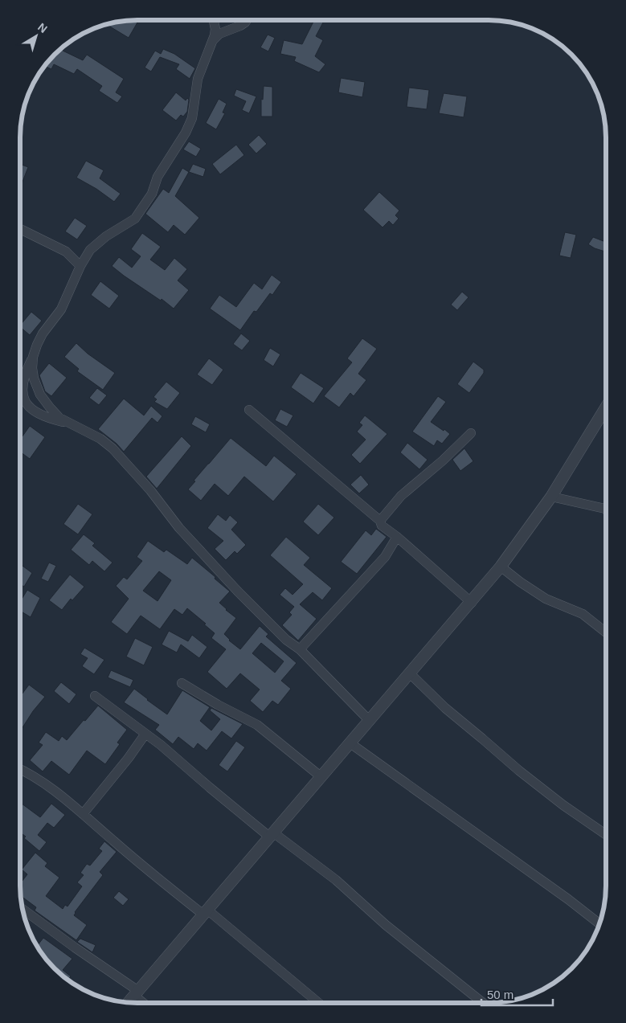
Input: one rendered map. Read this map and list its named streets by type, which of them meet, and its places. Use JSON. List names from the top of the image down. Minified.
{"scale_bar":"50 m","north":"top right"}
